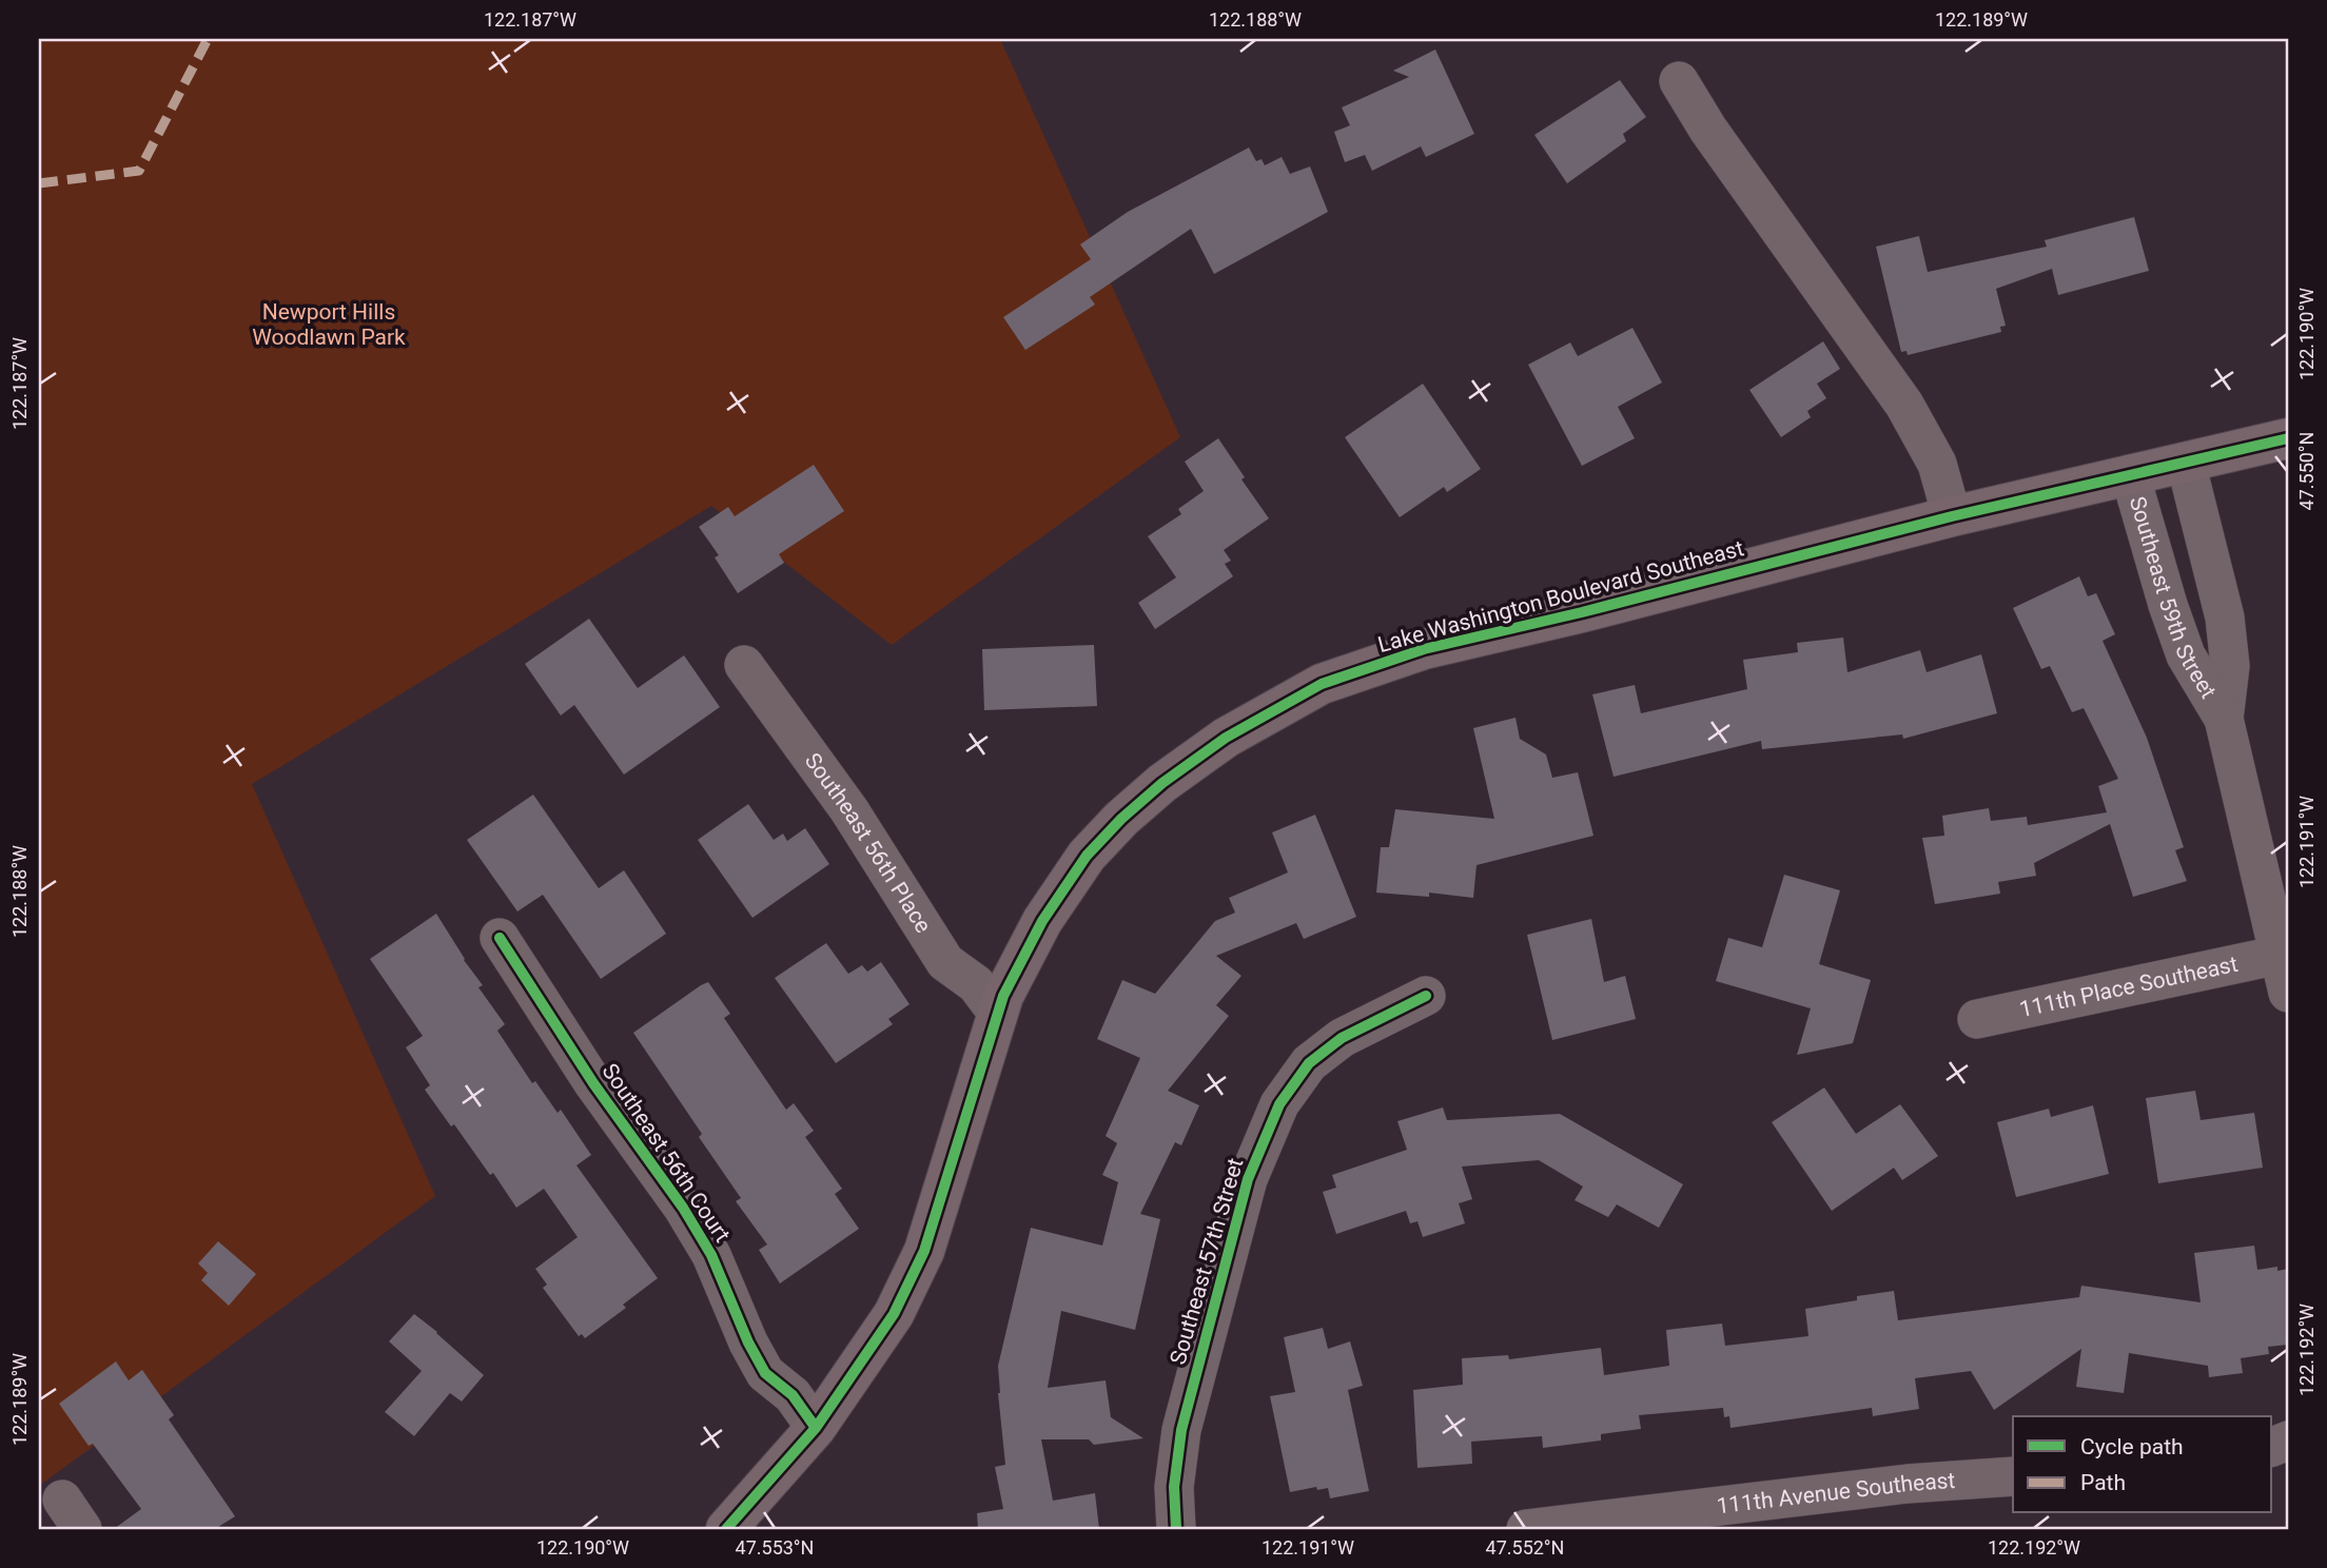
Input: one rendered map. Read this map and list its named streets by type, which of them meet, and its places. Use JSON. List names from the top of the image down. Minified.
{"streets":{"main road":["Lake Washington Boulevard Southeast"],"street":["Southeast 59th Street","Southeast 56th Place","111th Place Southeast","Southeast 56th Court","Southeast 57th Street","111th Avenue Southeast"]},"crossings":[["Lake Washington Boulevard Southeast","Southeast 59th Street"],["Lake Washington Boulevard Southeast","Southeast 56th Place"],["Lake Washington Boulevard Southeast","Southeast 56th Court"],["Southeast 59th Street","111th Place Southeast"]],"parks":["Newport Hills Woodlawn Park"],"legend":["Cycle path","Path"],"coordinates":["122.187°W","122.188°W","122.189°W","122.190°W","47.550°N","122.191°W","122.192°W","47.553°N","47.552°N"]}
